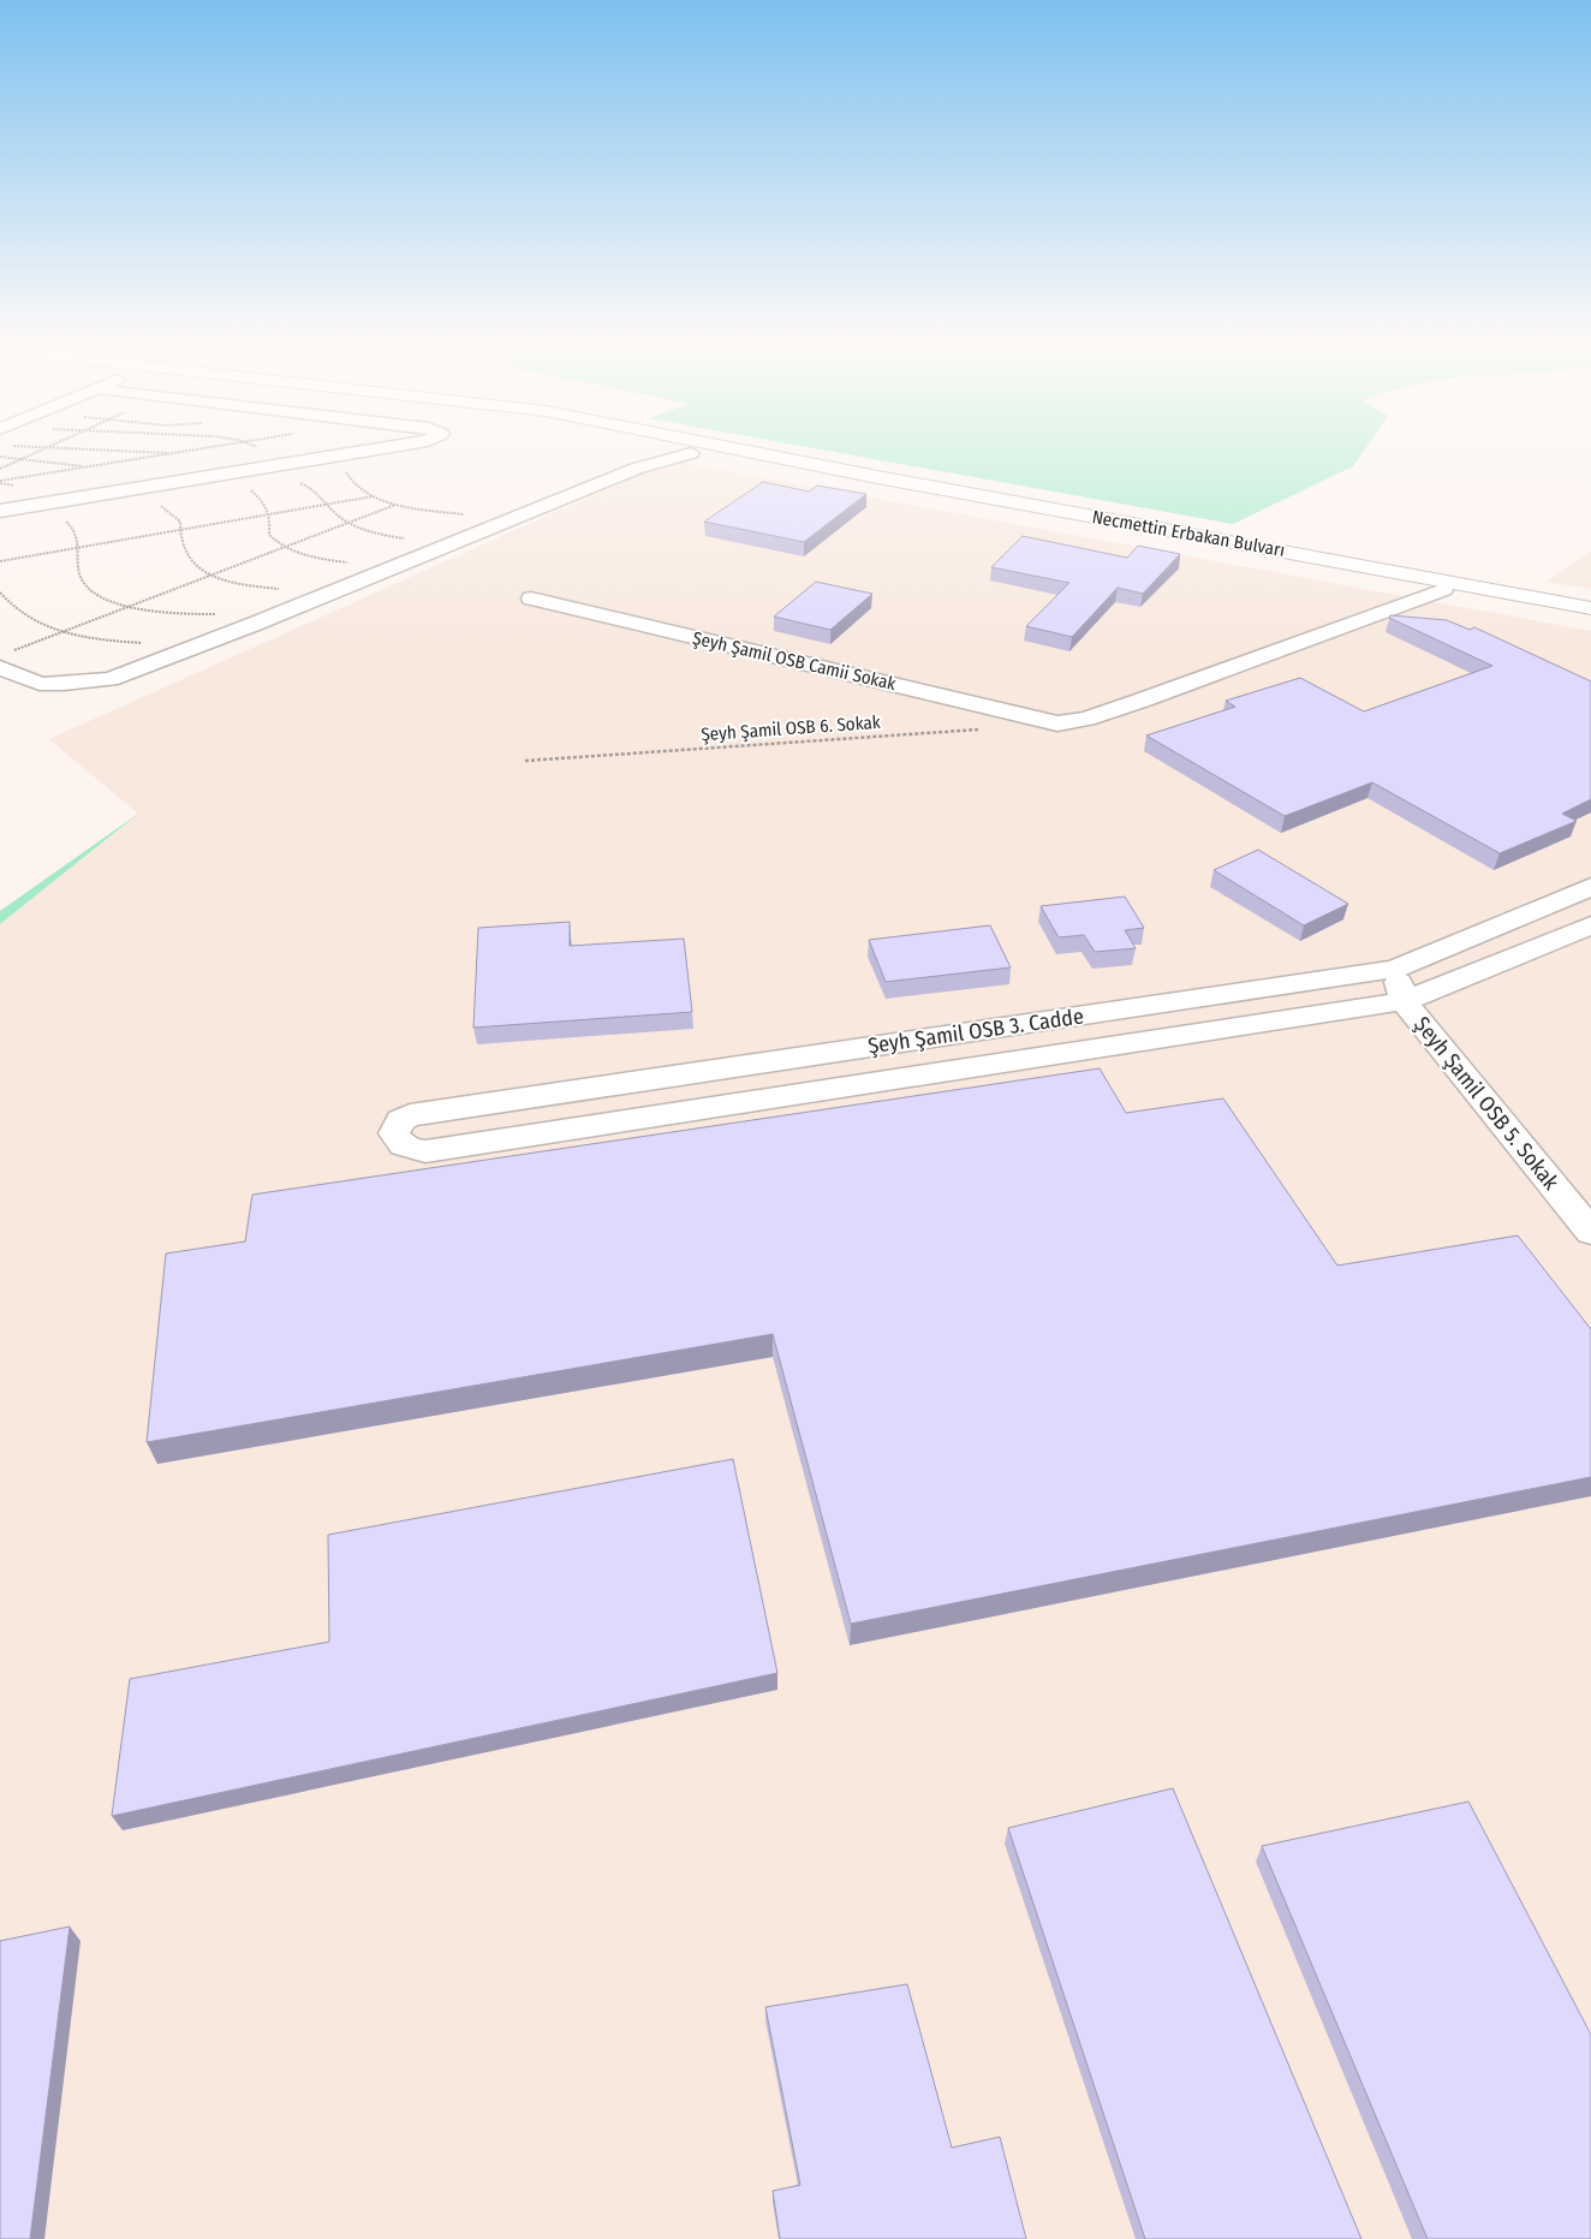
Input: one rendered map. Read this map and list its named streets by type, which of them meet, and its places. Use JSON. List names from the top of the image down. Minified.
{"streets":{"main road":["Necmettin Erbakan Bulvarı"],"street":["Şeyh Şamil OSB Camii Sokak","Şeyh Şamil OSB 3. Cadde","Şeyh Şamil OSB 5. Sokak"],"path":["Şeyh Şamil OSB 6. Sokak"]},"crossings":[["Necmettin Erbakan Bulvarı","Şeyh Şamil OSB Camii Sokak"],["Şeyh Şamil OSB 3. Cadde","Şeyh Şamil OSB 5. Sokak"]]}
